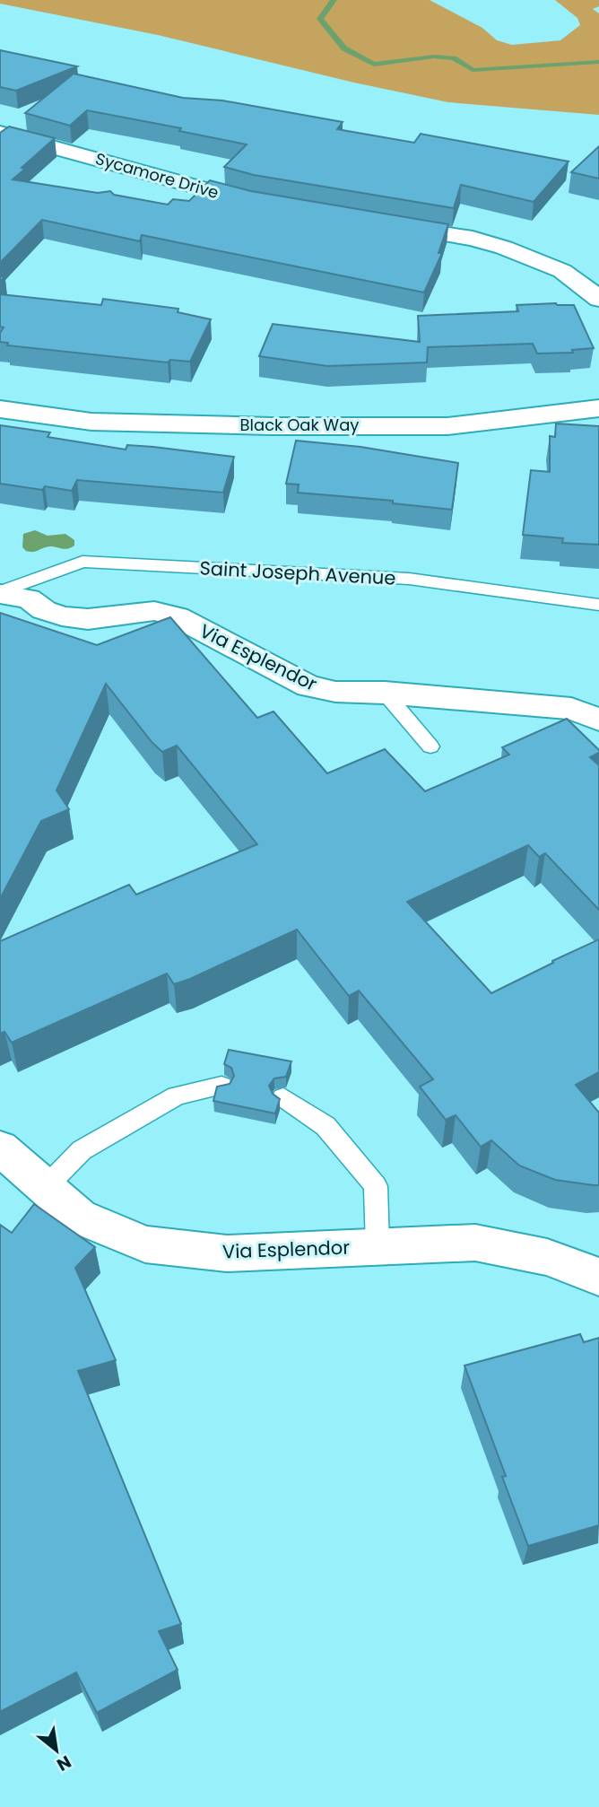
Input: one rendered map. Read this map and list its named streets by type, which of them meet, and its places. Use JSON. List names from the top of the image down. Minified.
{"streets":{"street":["Sycamore Drive","Black Oak Way","Via Esplendor"],"lane":["Saint Joseph Avenue"]},"crossings":[["Saint Joseph Avenue","Via Esplendor"]],"north":"bottom right"}
